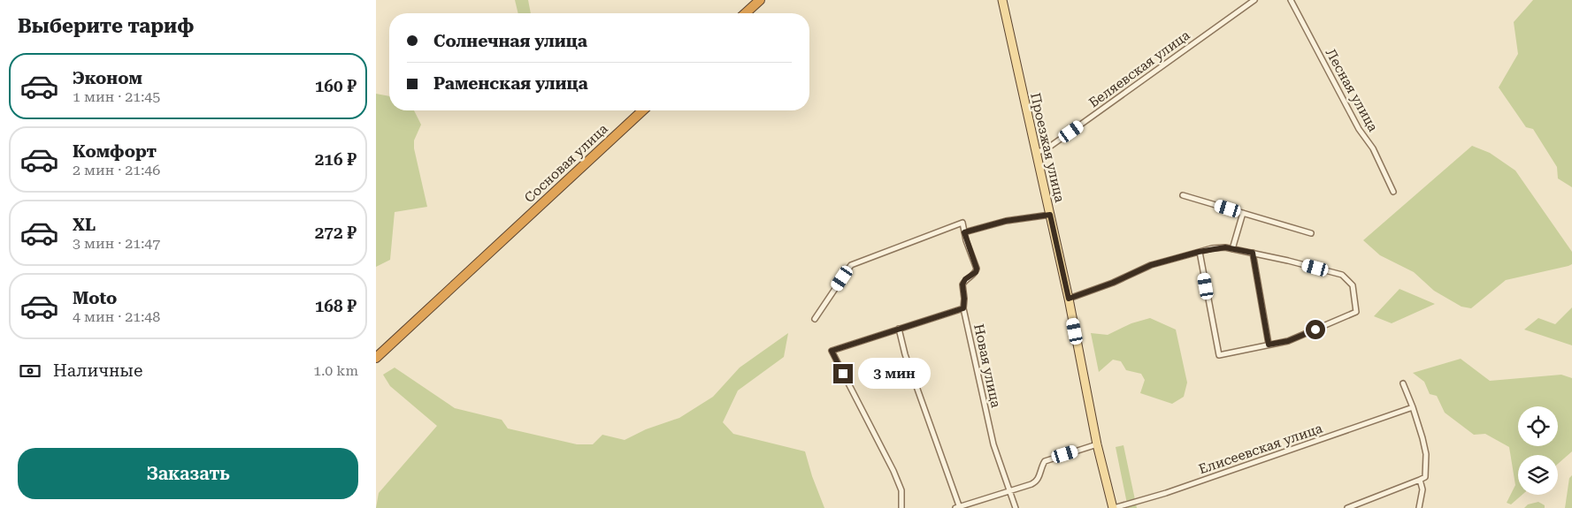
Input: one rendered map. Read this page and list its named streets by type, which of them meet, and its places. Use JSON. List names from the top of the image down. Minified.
{"streets":{"highway":["Сосновая улица"],"main road":["Проезжая улица"],"street":["Беляевская улица","Лесная улица","Новая улица","Елисеевская улица"]},"crossings":[["Беляевская улица","Проезжая улица"],["Проезжая улица","Елисеевская улица"]],"page":{"heading":"Выберите тариф","banner":["Солнечная улица","Раменская улица"],"list":[{"name":"Эконом","note":"1 мин · 21:45","value":"160 ₽"},{"name":"Комфорт","note":"2 мин · 21:46","value":"216 ₽"},{"name":"XL","note":"3 мин · 21:47","value":"272 ₽"},{"name":"Moto","note":"4 мин · 21:48","value":"168 ₽"}],"pay":["Наличные","1.0 km"],"bubble":"3 мин","buttons":"Заказать"}}
